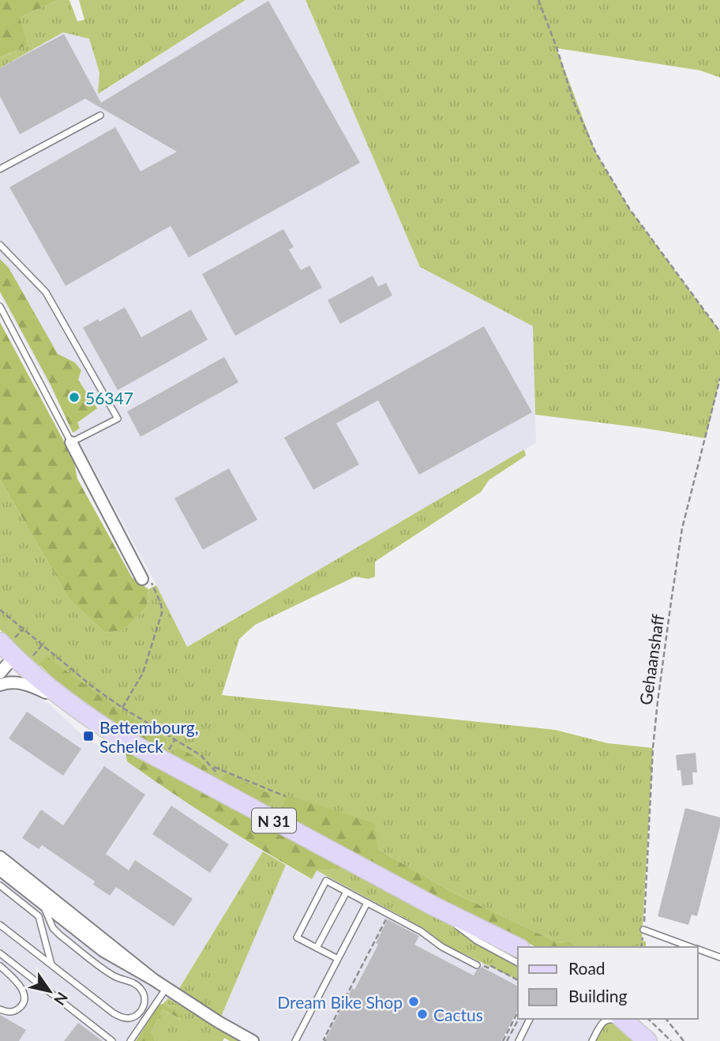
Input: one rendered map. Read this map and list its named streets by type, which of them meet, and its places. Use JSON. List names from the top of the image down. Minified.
{"streets":{"main road":["N 31"],"path":["Gehaanshaff"]},"places":{"other":["56347","Dream Bike Shop","Cactus"],"transit":["Bettembourg, Scheleck"]},"legend":["Road","Building"],"north":"bottom right"}
